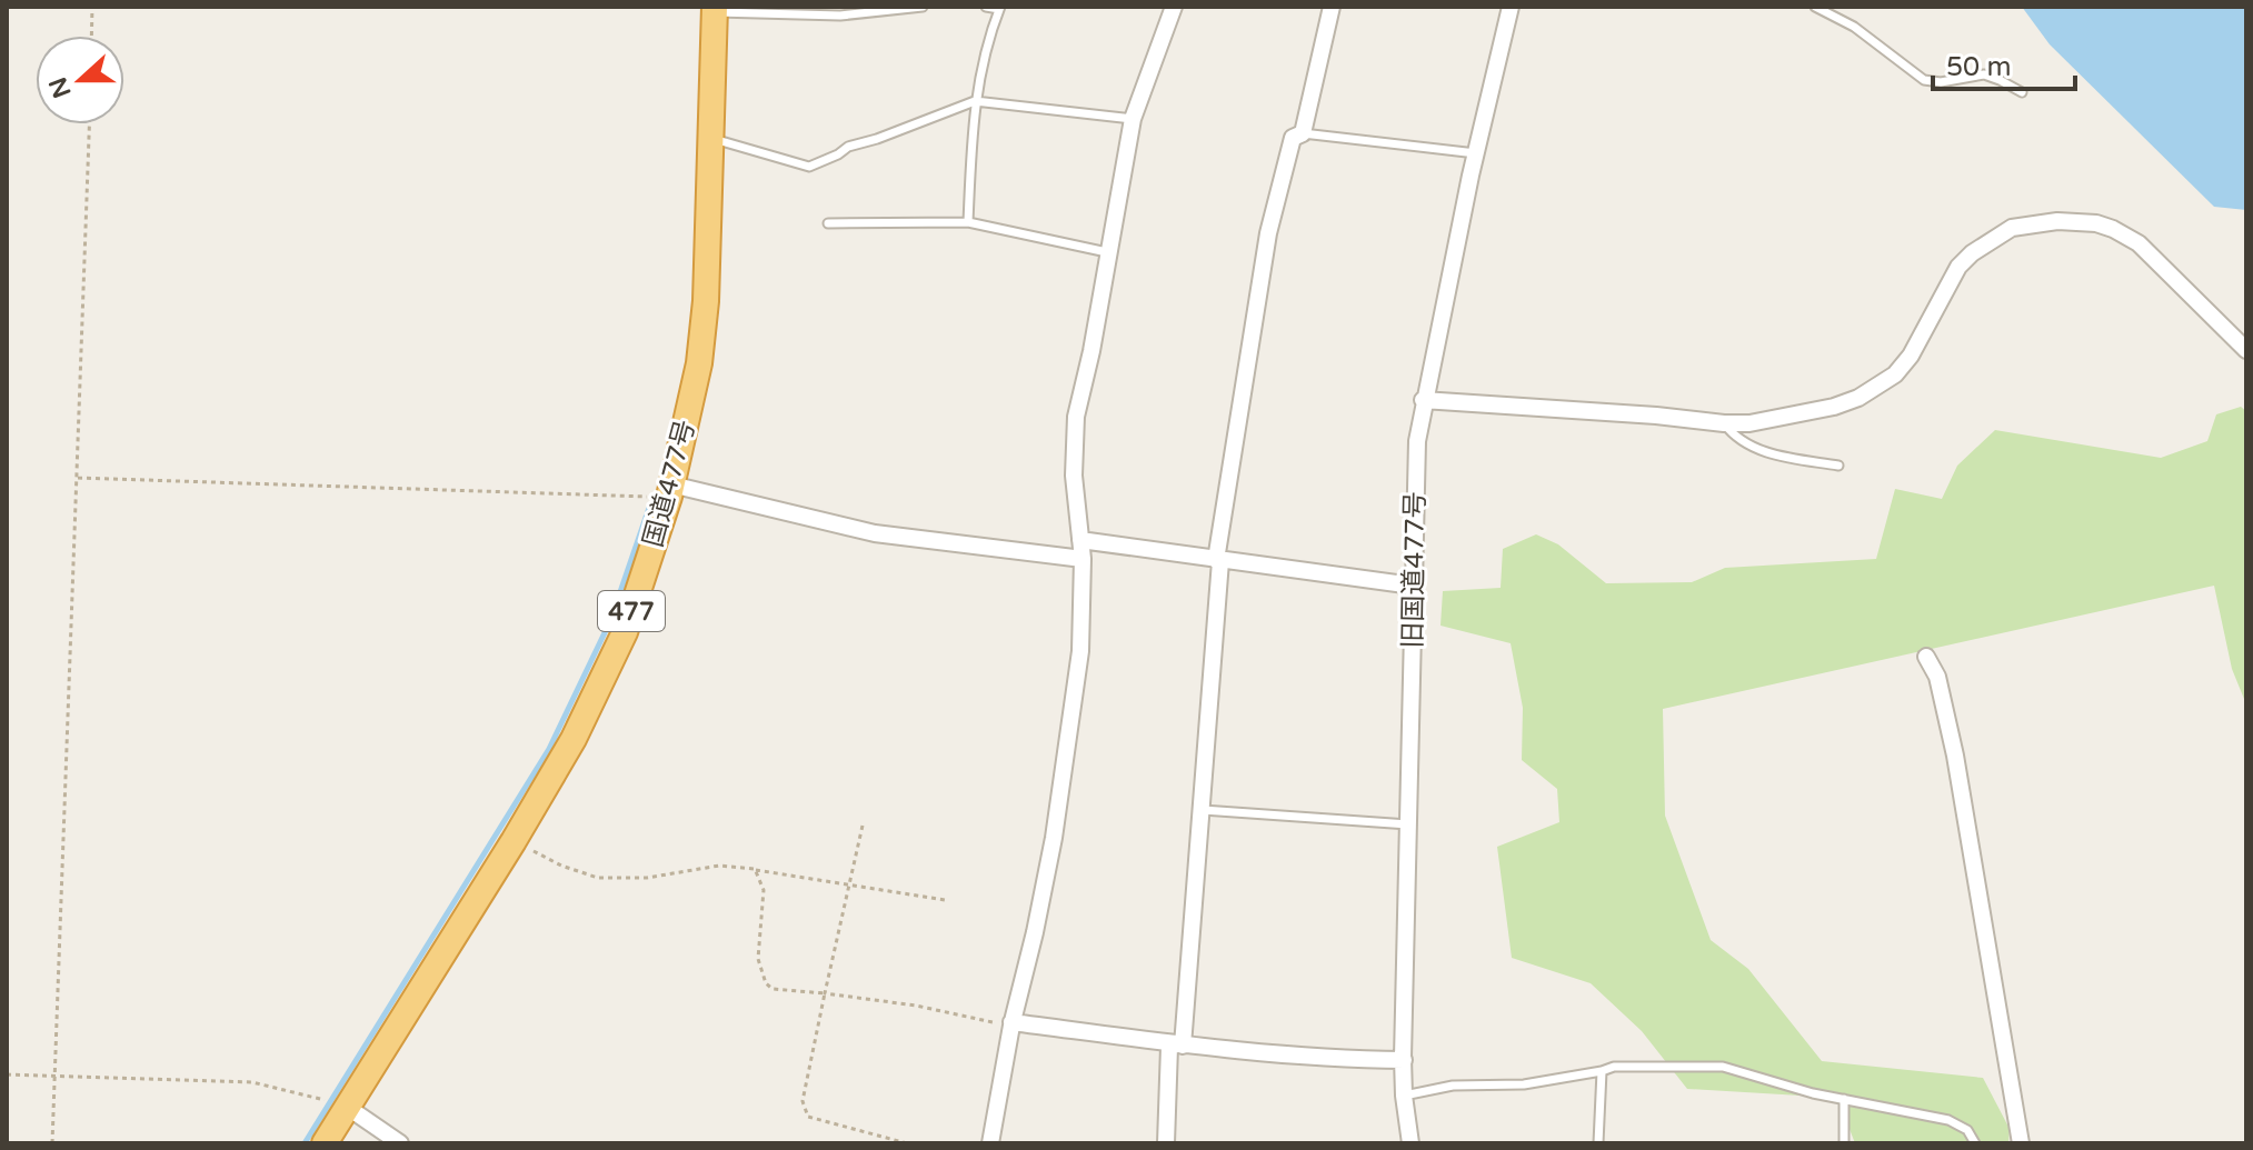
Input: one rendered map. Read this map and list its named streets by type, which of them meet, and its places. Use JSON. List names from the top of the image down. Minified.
{"streets":{"highway":["国道477号","477"],"street":["旧国道477号"]},"scale_bar":"50 m","north":"left"}
